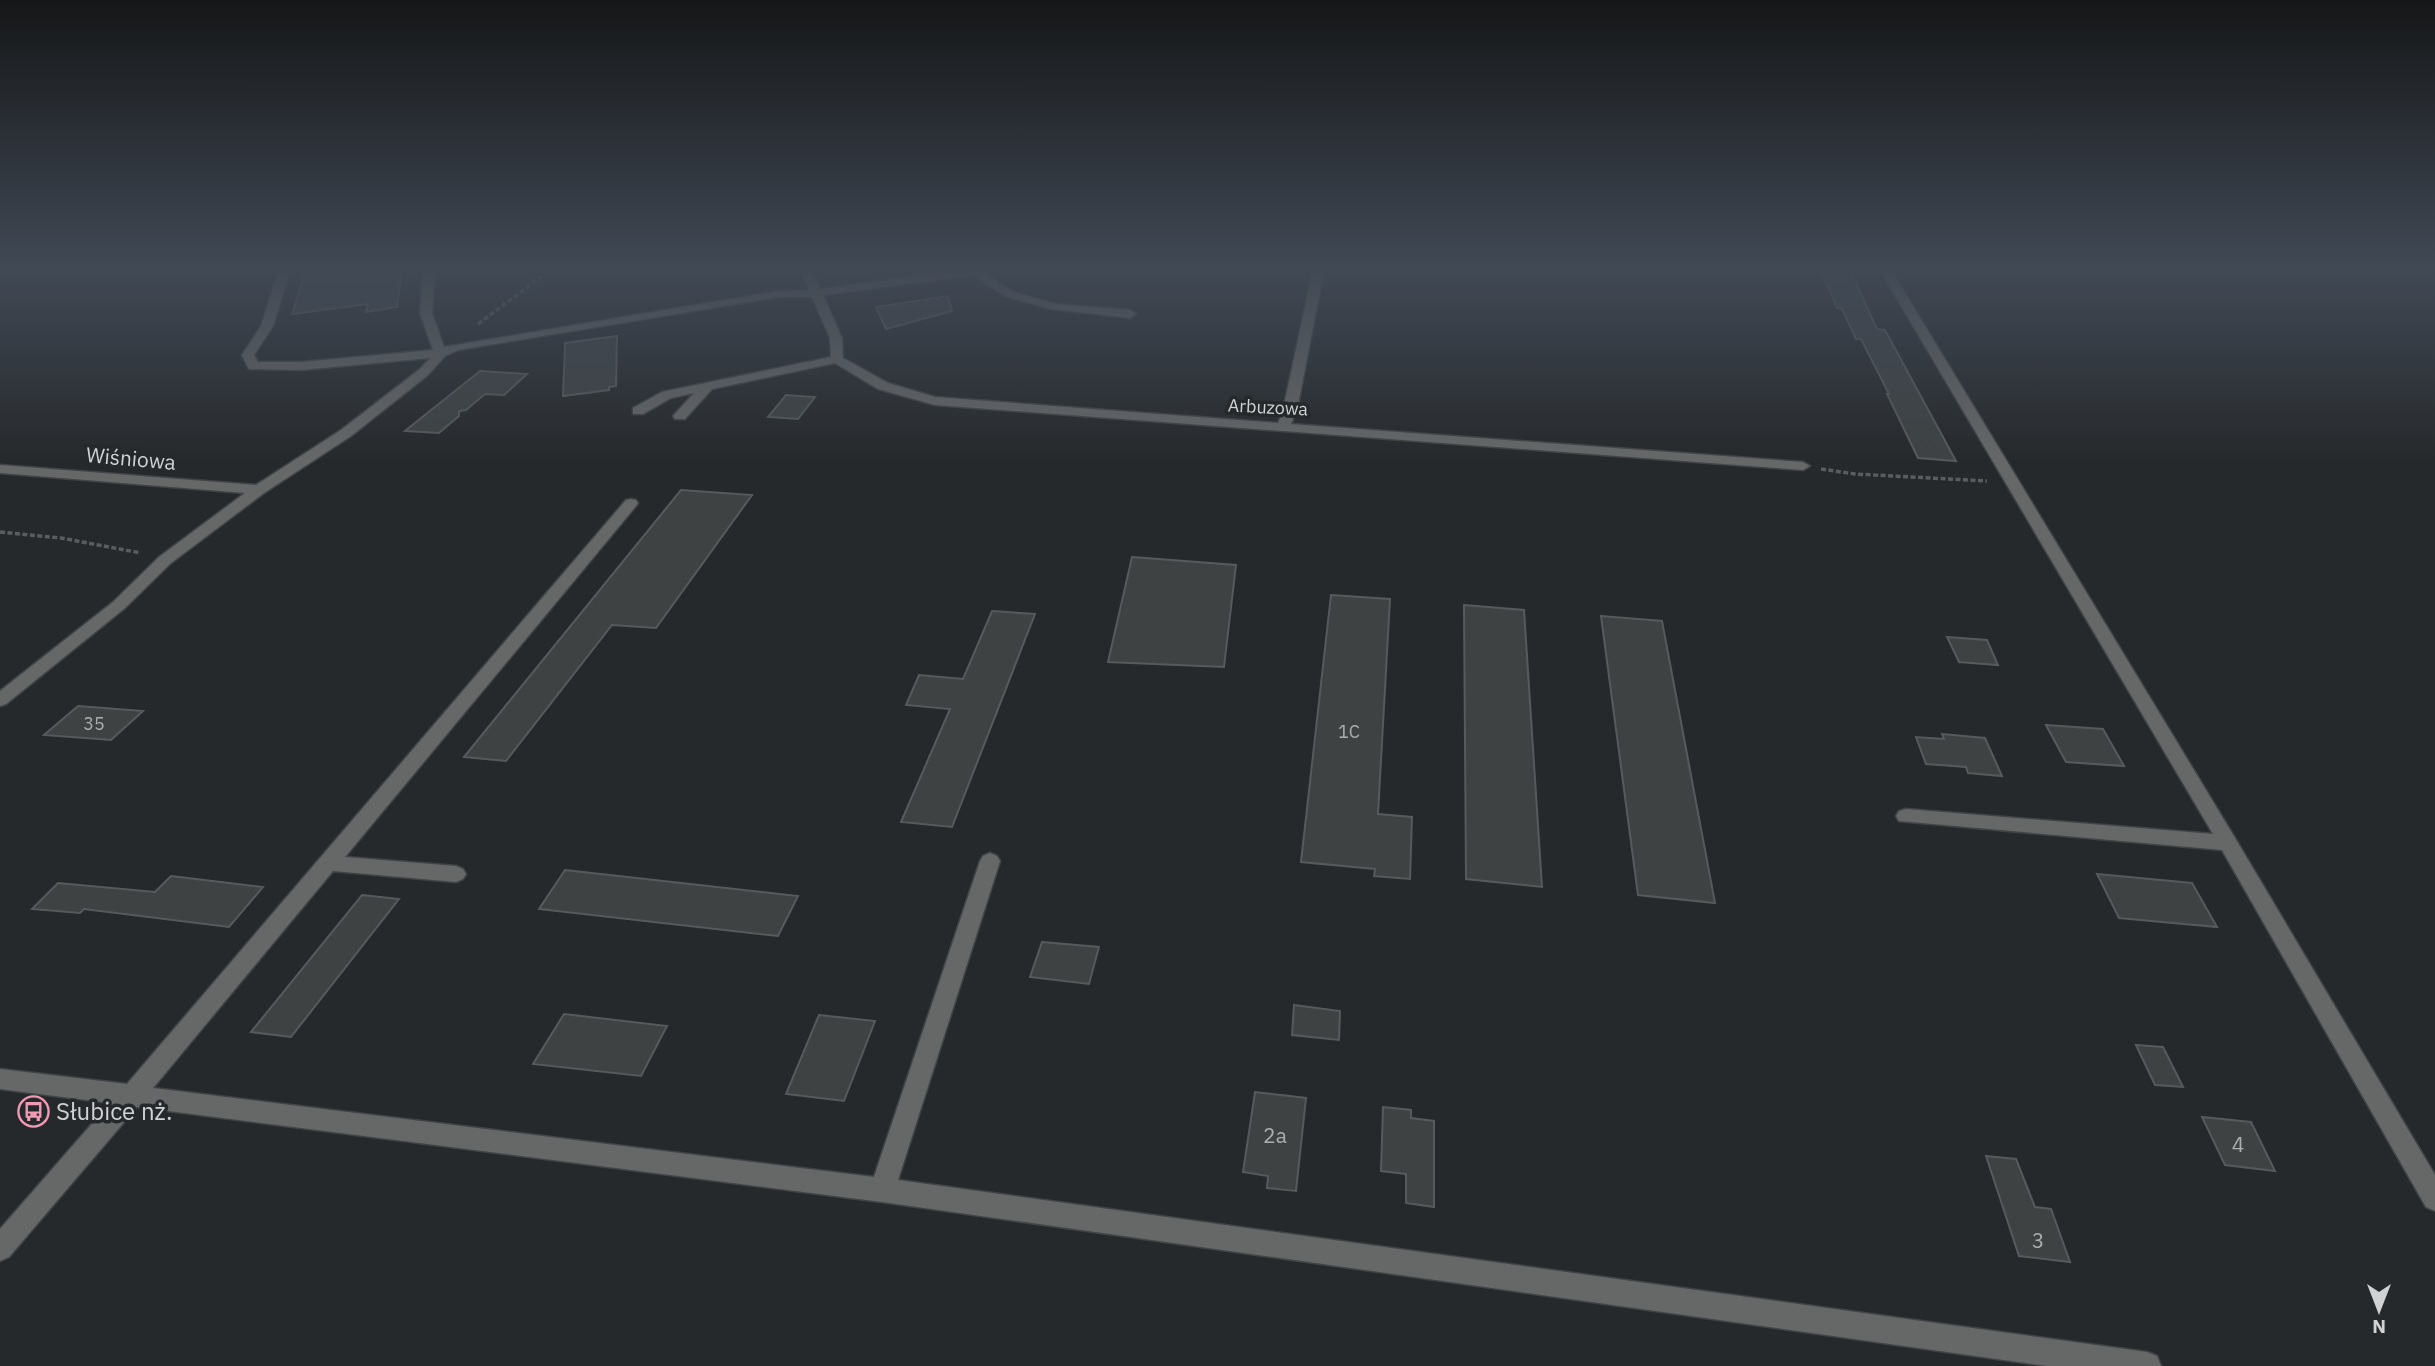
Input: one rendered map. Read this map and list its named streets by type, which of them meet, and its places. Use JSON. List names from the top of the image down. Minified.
{"streets":{"street":["Arbuzowa","Wiśniowa"]},"places":{"bus stop":["Słubice nż."]},"house_numbers":["35","1C","2a","4","3"],"north":"bottom"}
